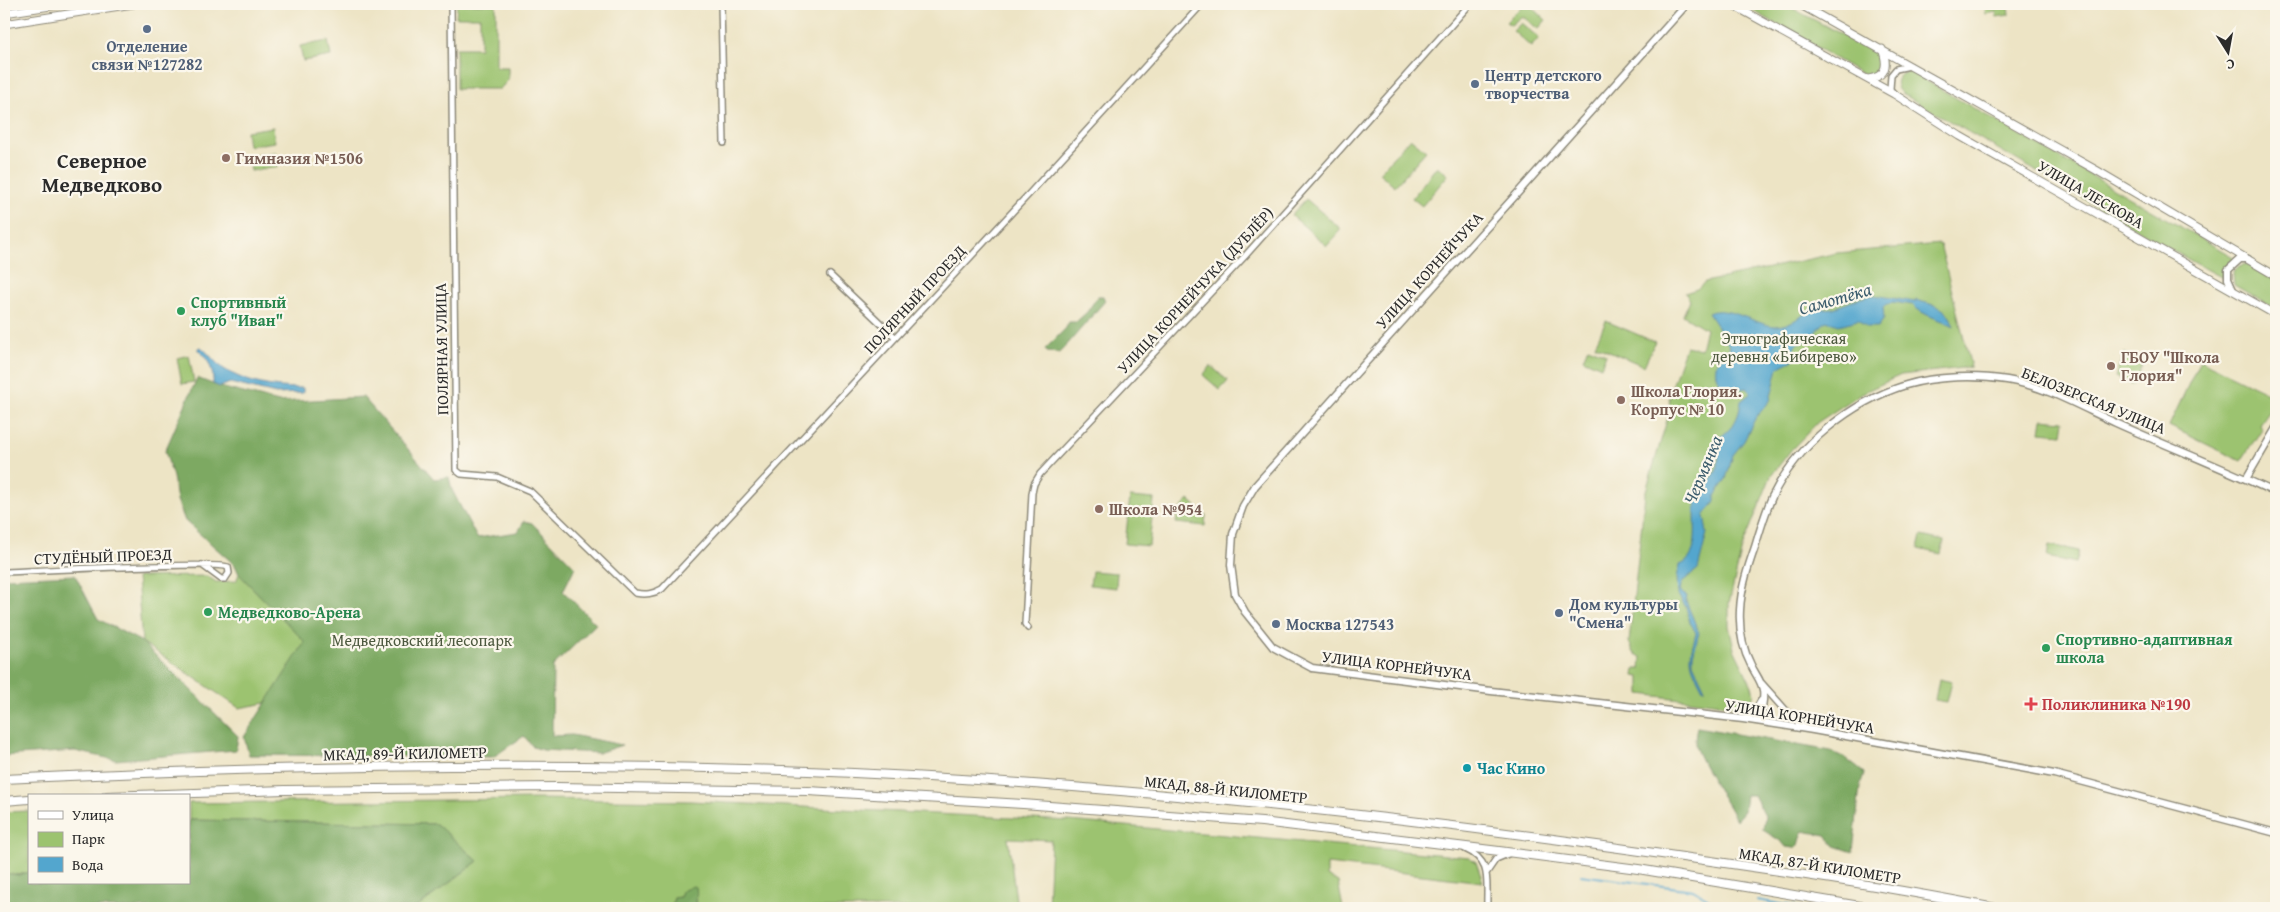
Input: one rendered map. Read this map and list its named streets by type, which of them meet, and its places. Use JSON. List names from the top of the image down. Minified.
{"streets":{"highway":["МКАД, 89-Й КИЛОМЕТР","МКАД, 88-Й КИЛОМЕТР","МКАД, 87-Й КИЛОМЕТР"],"main road":["УЛИЦА ЛЕСКОВА"],"street":["УЛИЦА КОРНЕЙЧУКА","УЛИЦА КОРНЕЙЧУКА (ДУБЛЁР)","ПОЛЯРНЫЙ ПРОЕЗД","ПОЛЯРНАЯ УЛИЦА","БЕЛОЗЕРСКАЯ УЛИЦА","СТУДЁНЫЙ ПРОЕЗД"]},"crossings":[["УЛИЦА КОРНЕЙЧУКА","БЕЛОЗЕРСКАЯ УЛИЦА"],["ПОЛЯРНЫЙ ПРОЕЗД","ПОЛЯРНАЯ УЛИЦА"],["МКАД, 89-Й КИЛОМЕТР","МКАД, 88-Й КИЛОМЕТР"],["МКАД, 88-Й КИЛОМЕТР","МКАД, 87-Й КИЛОМЕТР"]],"districts":["Северное Медведково"],"water":["Самотёка","Чермянка"],"parks":["Этнографическая деревня «Бибирево»","Медведковский лесопарк"],"places":{"other":["Отделение связи №127282","Центр детского творчества","Гимназия №1506","Спортивный клуб \"Иван\"","ГБОУ \"Школа Глория\"","Школа Глория. Корпус № 10","Школа №954","Медведково-Арена","Дом культуры \"Смена\"","Москва 127543","Спортивно-адаптивная школа","Час Кино"],"health":["Поликлиника №190"]},"legend":["Улица","Парк","Вода"],"north":"bottom"}
